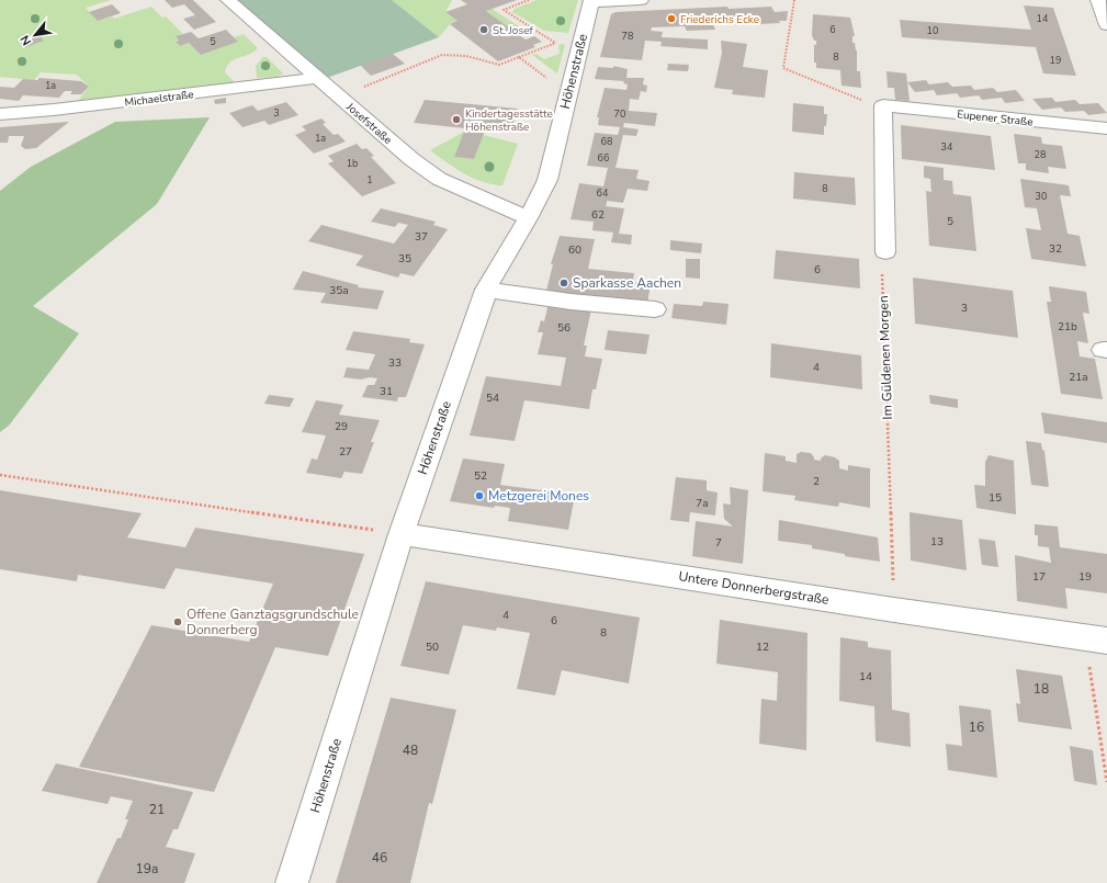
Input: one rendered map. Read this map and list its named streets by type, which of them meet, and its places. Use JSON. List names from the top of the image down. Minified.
{"streets":{"street":["Höhenstraße","Michaelstraße","Eupener Straße","Josefstraße","Untere Donnerbergstraße"],"path":["Im Güldenen Morgen"]},"crossings":[["Höhenstraße","Josefstraße"],["Höhenstraße","Untere Donnerbergstraße"],["Michaelstraße","Josefstraße"],["Im Güldenen Morgen","Untere Donnerbergstraße"]],"places":["Friederichs Ecke","St. Josef","Kindertagesstätte Höhenstraße","Sparkasse Aachen","Metzgerei Mones","Offene Ganztagsgrundschule Donnerberg"],"house_numbers":["14","6","10","78","5","8","19","1a","3","70","1a","68","34","28","66","1b","1","8","64","30","62","5","37","32","60","35","6","35a","3","21b","56","33","4","21a","31","54","29","27","52","2","15","7a","13","7","17","19","4","6","8","50","12","14","18","16","48","21","46","19a"],"north":"bottom left"}
